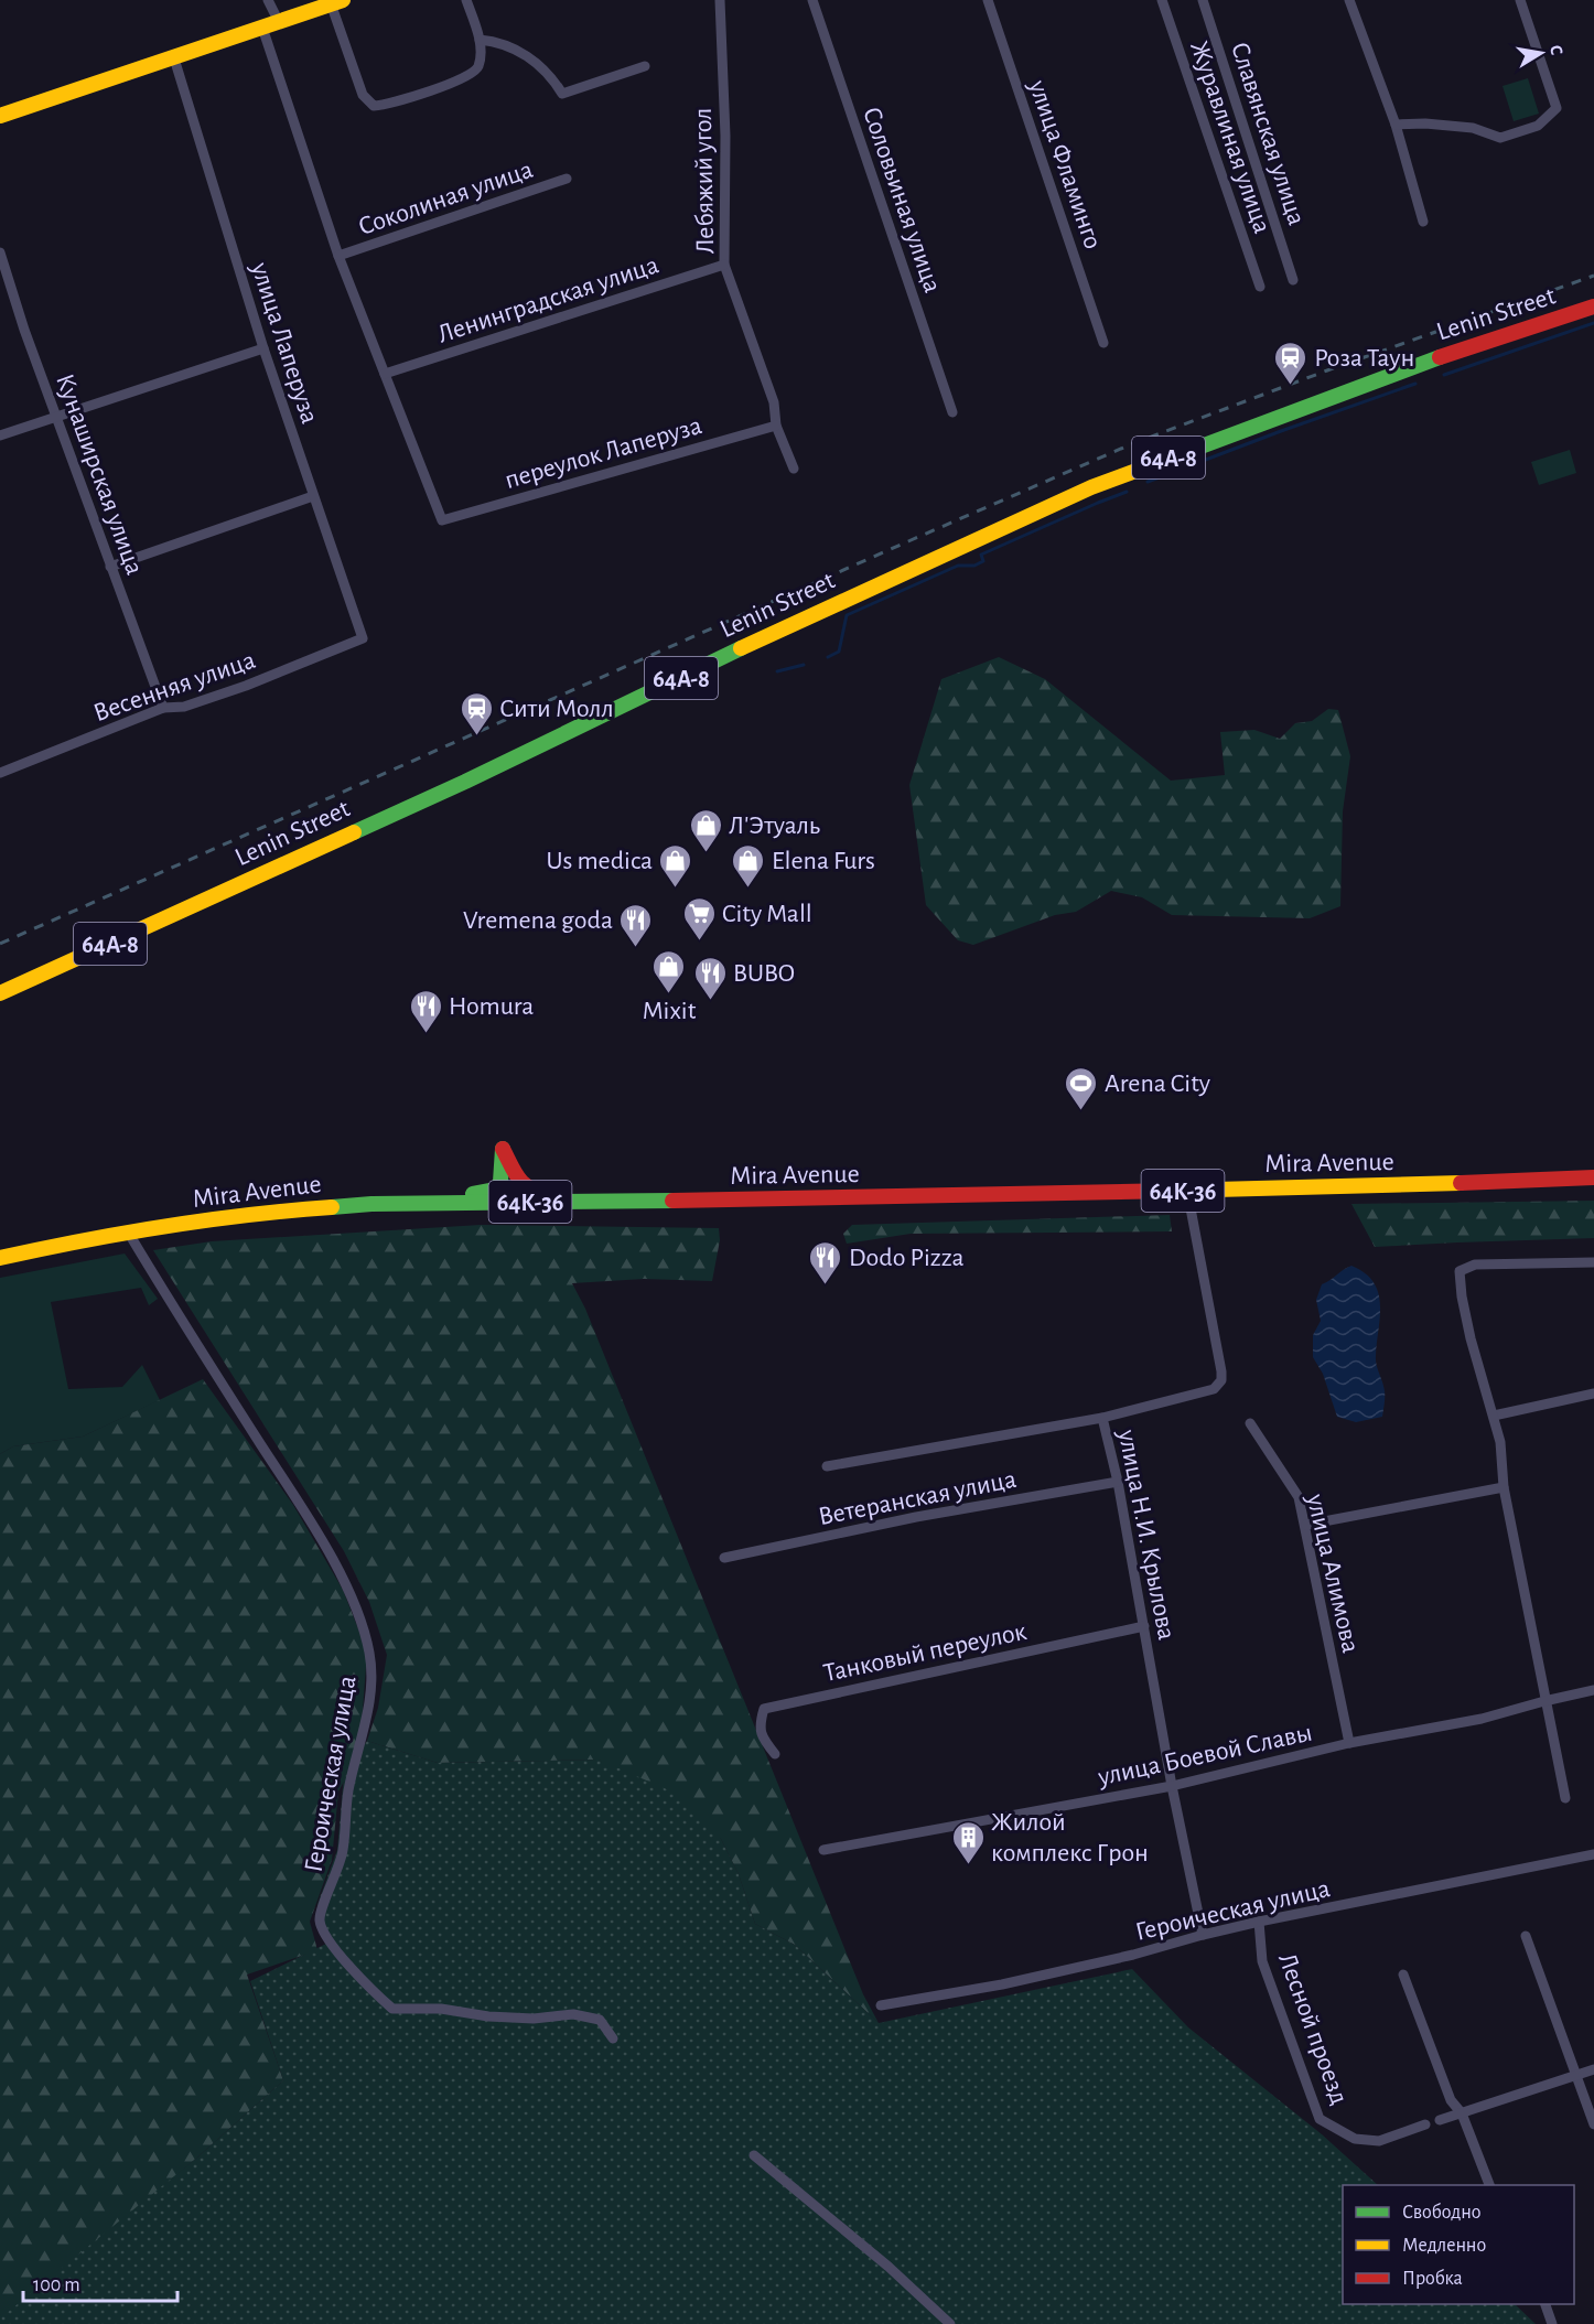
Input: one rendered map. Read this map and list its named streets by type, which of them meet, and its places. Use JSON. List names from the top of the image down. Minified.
{"streets":{"main road":["Lenin Street","64А-8","Mira Avenue","64К-36"],"street":["Славянская улица","Журавлиная улица","улица Фламинго","Лебяжий угол","Соколиная улица","Соловьиная улица","Ленинградская улица","улица Лаперуза","переулок Лаперуза","Кунаширская улица","Весенняя улица","Ветеранская улица","улица Н.И. Крылова","улица Алимова","Танковый переулок","улица Боевой Славы","Героическая улица","Лесной проезд"]},"crossings":[["Лебяжий угол","Ленинградская улица"],["Лебяжий угол","переулок Лаперуза"],["Ленинградская улица","переулок Лаперуза"],["улица Лаперуза","Весенняя улица"],["Кунаширская улица","Весенняя улица"],["Mira Avenue","улица Н.И. Крылова"],["Mira Avenue","Героическая улица"],["Ветеранская улица","улица Н.И. Крылова"],["улица Н.И. Крылова","Танковый переулок"],["улица Н.И. Крылова","улица Боевой Славы"],["улица Н.И. Крылова","Героическая улица"],["улица Алимова","улица Боевой Славы"],["Героическая улица","Лесной проезд"]],"places":{"station":["Роза Таун","Сити Молл"],"shop":["Л'Этуаль","Us medica","Elena Furs","Mixit"],"supermarket":["City Mall"],"restaurant":["Vremena goda","BUBO","Homura","Dodo Pizza"],"sports":["Arena City"],"building":["Жилой комплекс Грон"]},"legend":["Свободно","Медленно","Пробка"],"scale_bar":"100 m","north":"right"}
